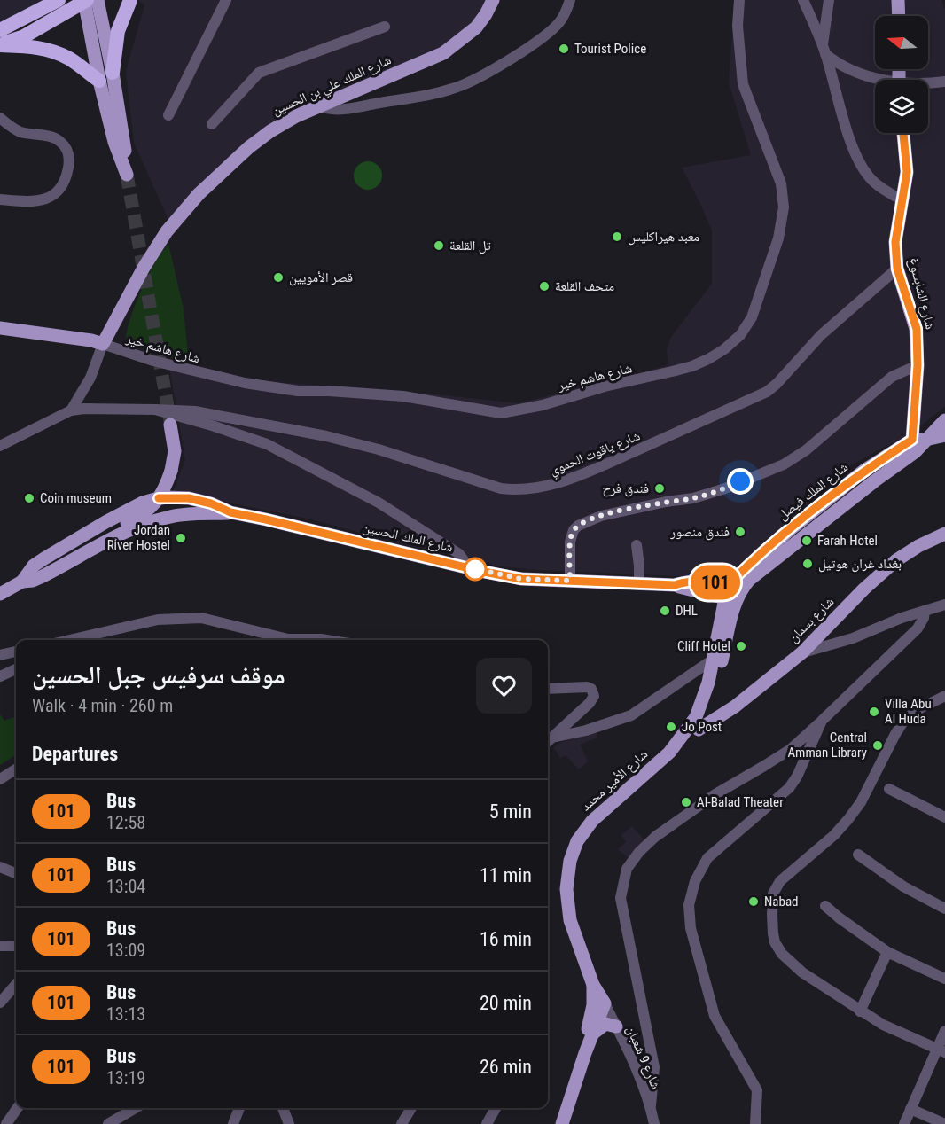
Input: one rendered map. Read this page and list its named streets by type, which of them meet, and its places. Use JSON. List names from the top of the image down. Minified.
{"streets":{"main road":["شارع الملك علي بن الحسين","شارع الشابسوغ","شارع الملك الحسين","شارع بسمان","شارع الأمير محمد"],"street":["شارع هاشم خير","شارع ياقوت الحموي","شارع 9 شعبان"]},"crossings":[["شارع الملك علي بن الحسين","شارع هاشم خير"],["شارع الشابسوغ","شارع ياقوت الحموي"],["شارع الملك الحسين","شارع الأمير محمد"],["شارع بسمان","شارع الأمير محمد"],["شارع الأمير محمد","شارع 9 شعبان"]],"places":["Tourist Police","معبد هيراكليس","تل القلعة","قصر الأمويين","متحف القلعة","فندق فرح","Coin museum","فندق منصور","Jordan River Hostel","Farah Hotel","بغداد غران هوتيل","DHL","Cliff Hotel","Villa Abu Al Huda","Jo Post","Central Amman Library","Al-Balad Theater","Nabad"],"lines":["bus line 101"],"north":"left","page":{"on_map":"101","heading":[["موقف سرفيس جبل الحسين","Walk · 4 min · 260 m"],"Departures"],"list":[{"mark":"101","name":"Bus","note":"12:58","value":"5 min"},{"mark":"101","name":"Bus","note":"13:04","value":"11 min"},{"mark":"101","name":"Bus","note":"13:09","value":"16 min"},{"mark":"101","name":"Bus","note":"13:13","value":"20 min"},{"mark":"101","name":"Bus","note":"13:19","value":"26 min"}]}}
